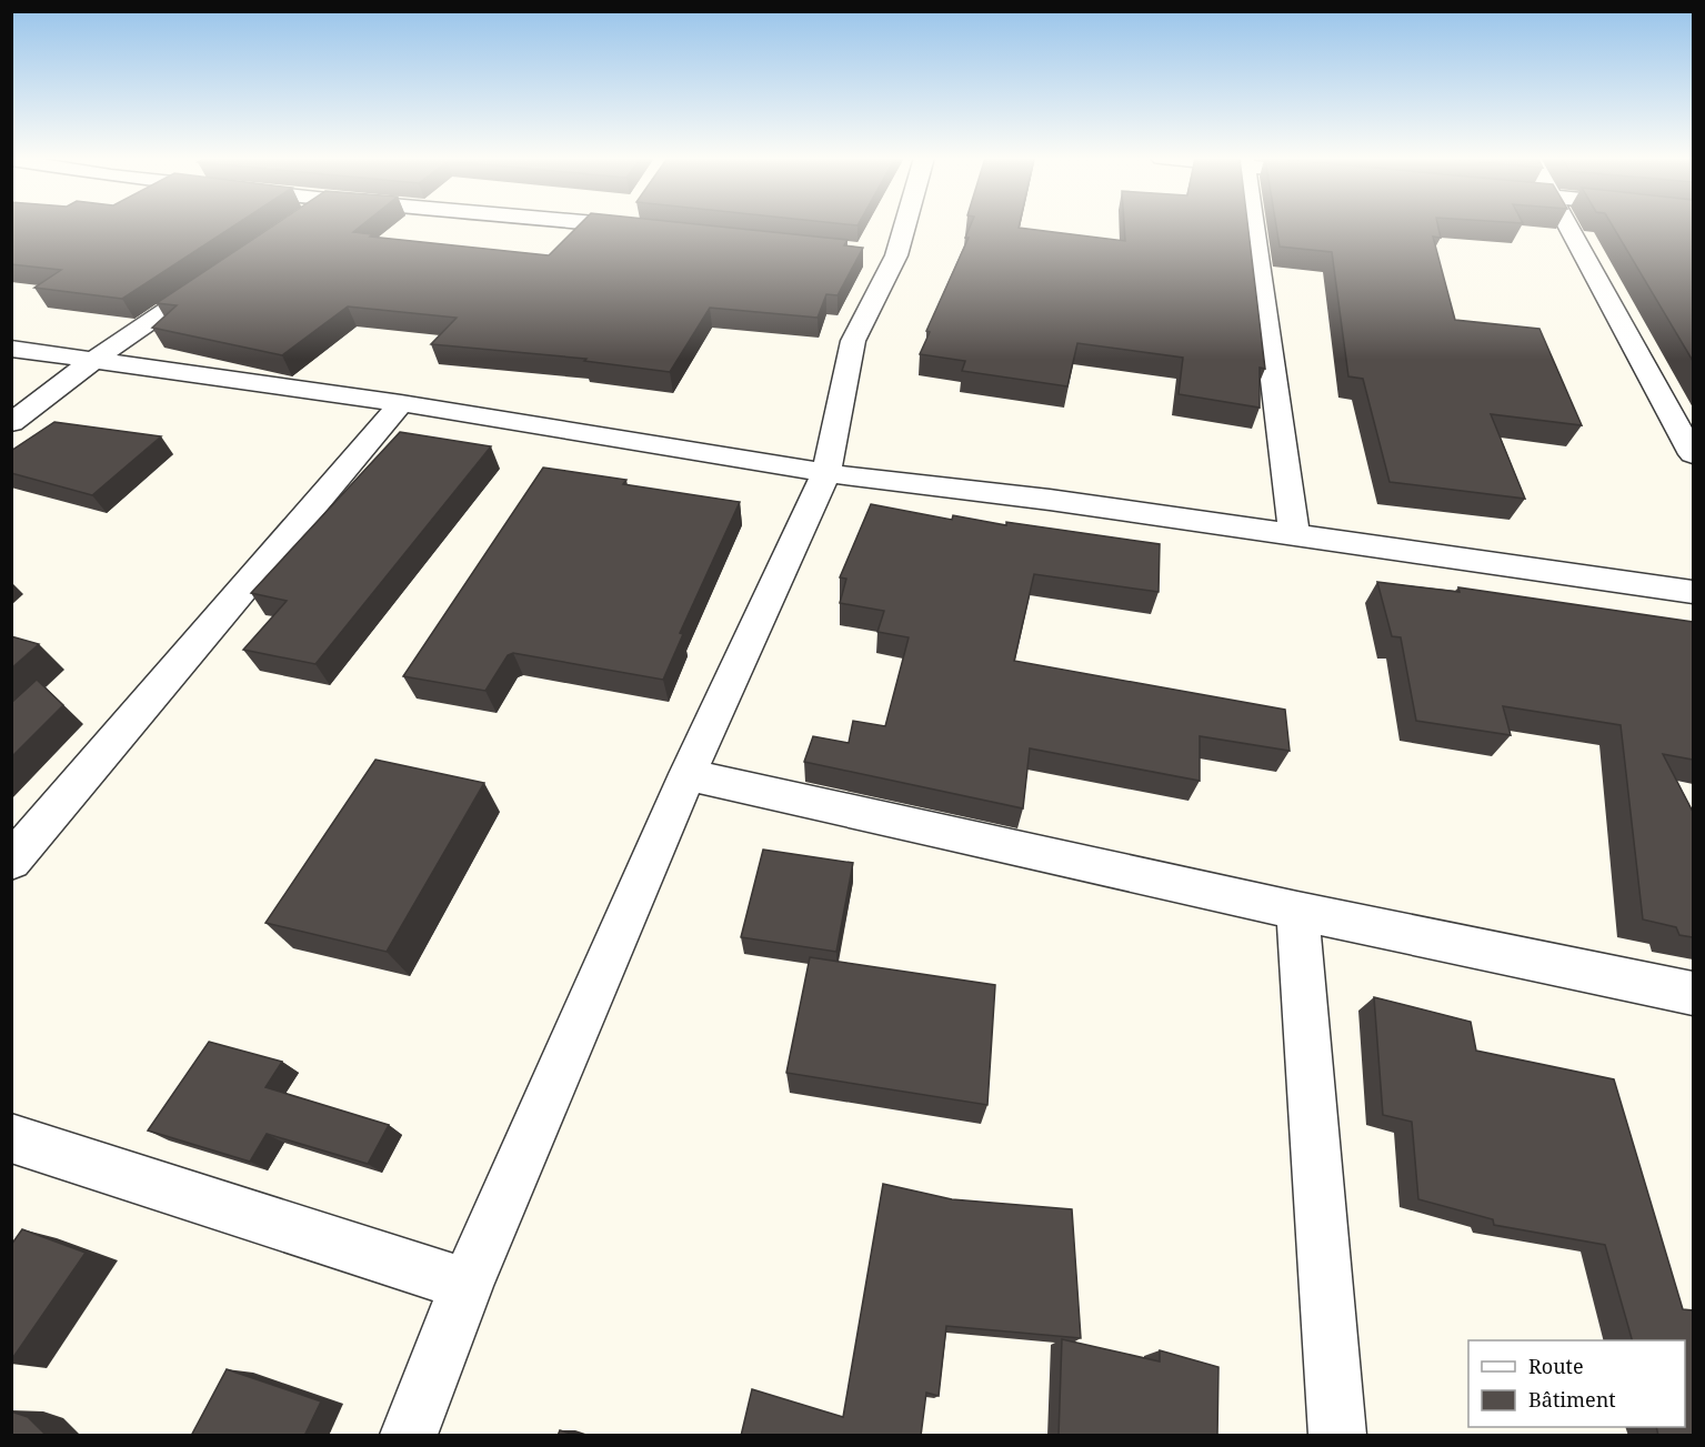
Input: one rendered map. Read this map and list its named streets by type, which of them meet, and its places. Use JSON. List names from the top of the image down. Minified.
{"legend":["Route","Bâtiment"]}
